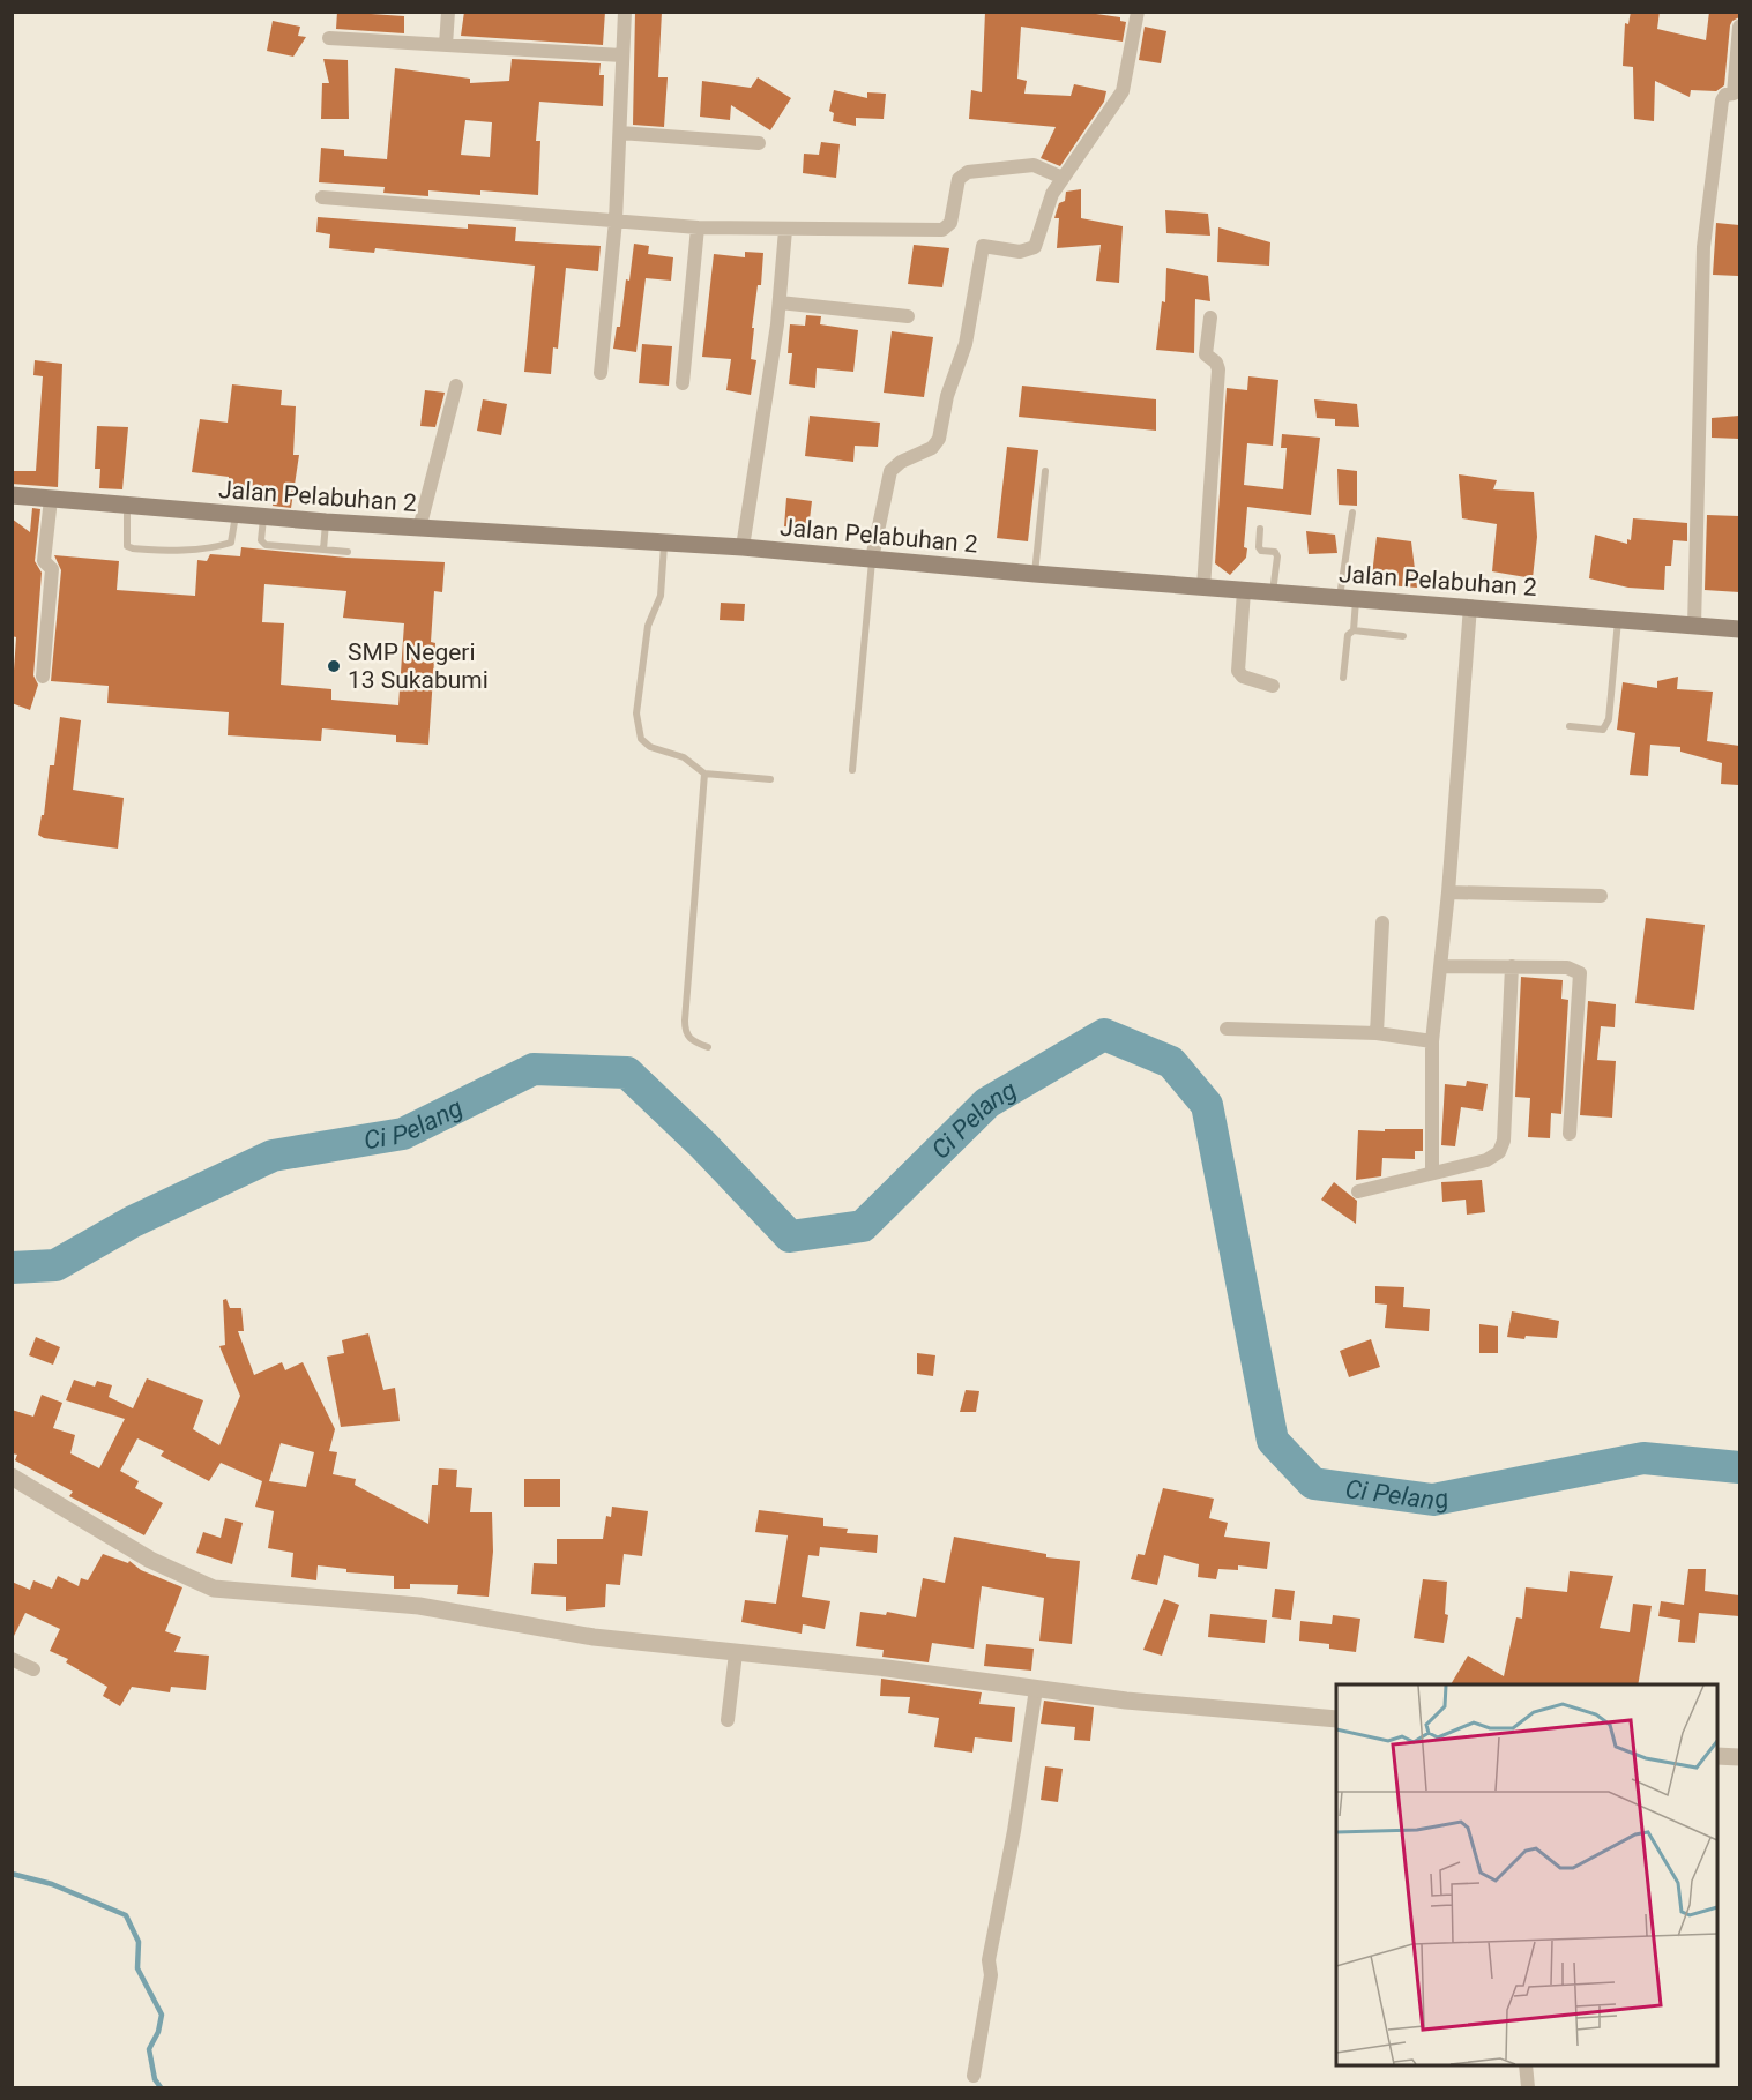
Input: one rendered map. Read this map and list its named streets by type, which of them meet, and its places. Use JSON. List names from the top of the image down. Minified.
{"streets":{"main road":["Jalan Pelabuhan 2"]},"water":["Ci Pelang"],"places":["SMP Negeri 13 Sukabumi"]}
